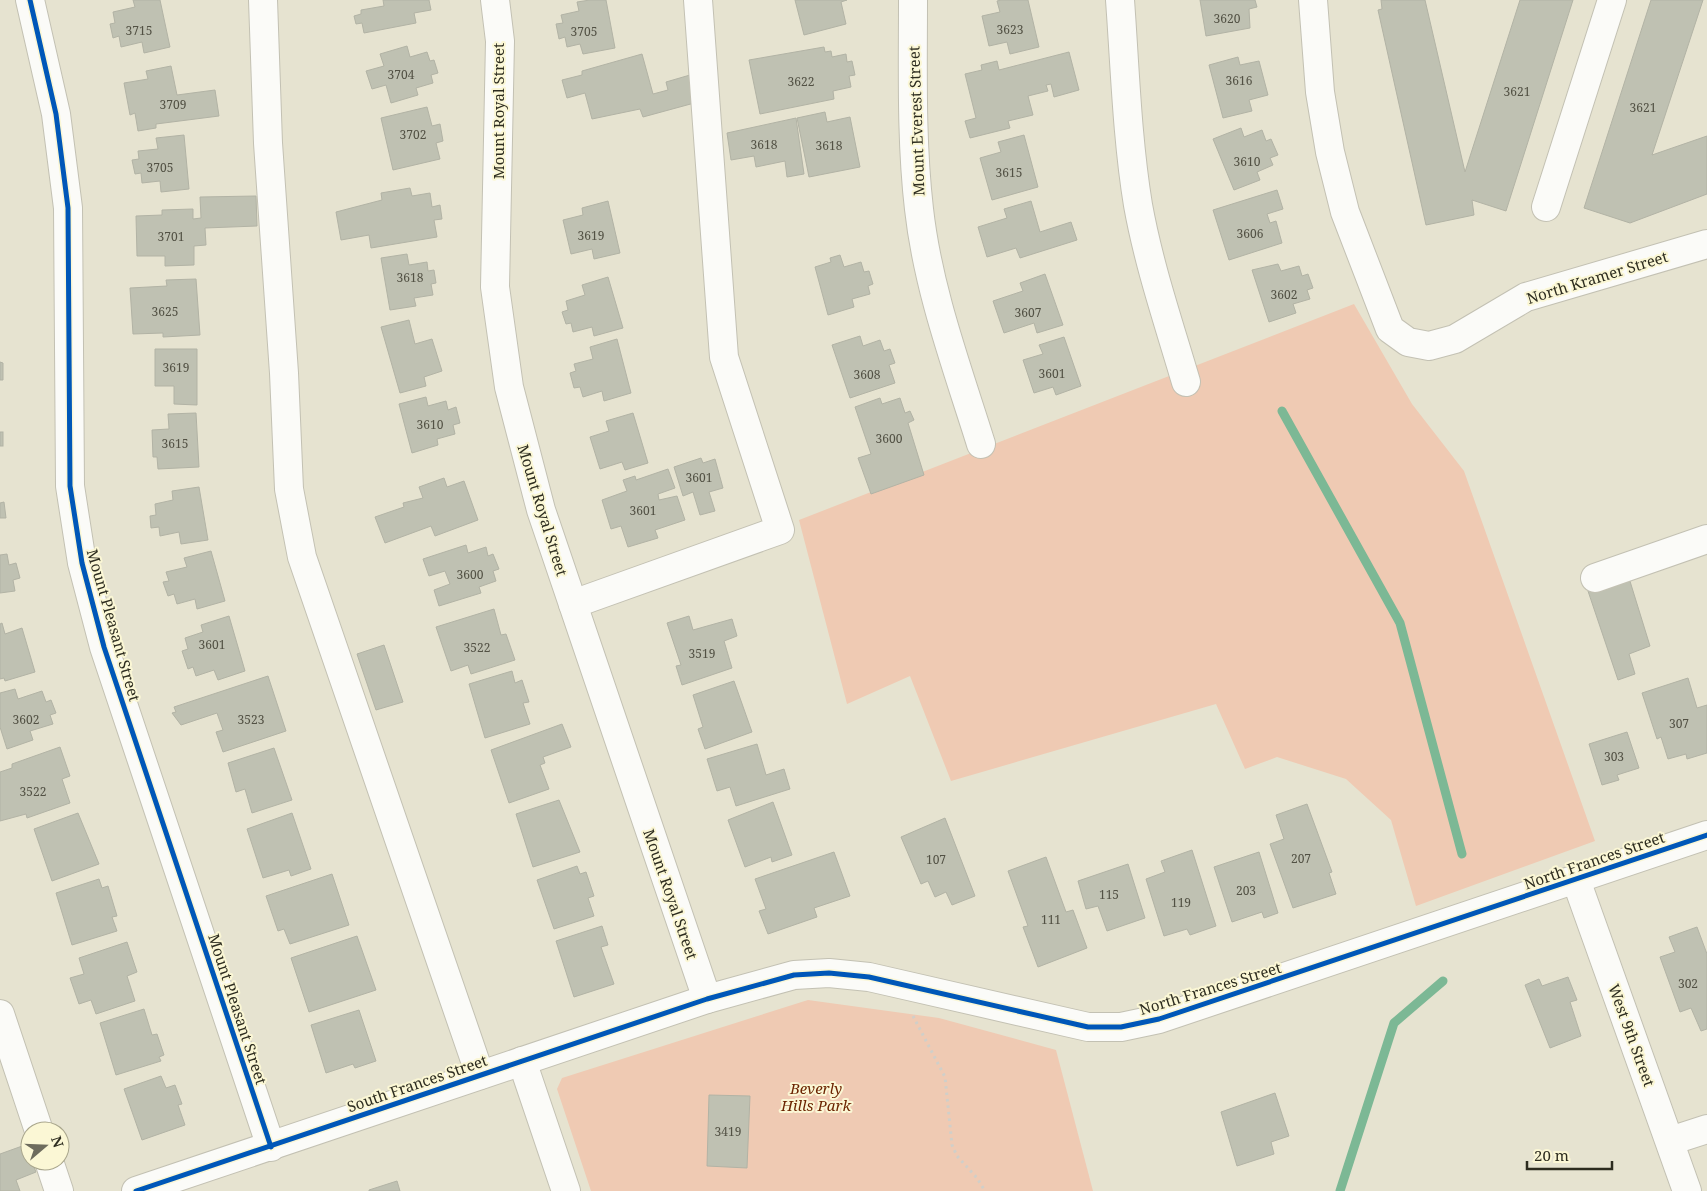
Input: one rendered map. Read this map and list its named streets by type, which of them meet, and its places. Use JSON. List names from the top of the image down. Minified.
{"streets":{"street":["Mount Royal Street","Mount Everest Street","North Kramer Street","Mount Pleasant Street","North Frances Street","West 9th Street","South Frances Street"]},"crossings":[["Mount Royal Street","North Frances Street"],["Mount Royal Street","South Frances Street"],["Mount Pleasant Street","South Frances Street"],["North Frances Street","West 9th Street"],["North Frances Street","South Frances Street"]],"parks":["Beverly Hills Park"],"house_numbers":["3620","3623","3715","3705","3704","3616","3622","3621","3709","3621","3702","3618","3618","3610","3705","3615","3606","3619","3701","3618","3602","3625","3607","3619","3601","3608","3610","3600","3615","3601","3601","3600","3601","3522","3519","3602","3523","307","303","3522","207","107","203","115","119","111","302","3419"],"scale_bar":"20 m","north":"right"}
